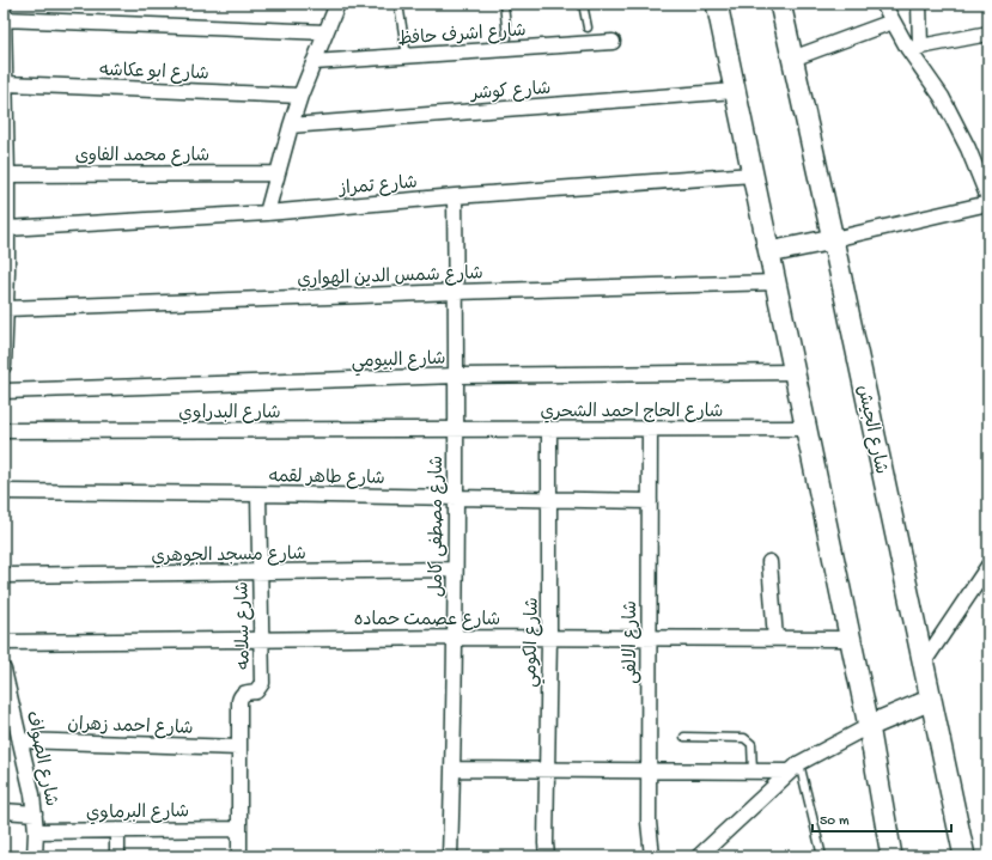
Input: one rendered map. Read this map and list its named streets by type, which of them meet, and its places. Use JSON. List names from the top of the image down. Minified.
{"streets":{"main road":["شارع الجيش"],"street":["شارع اشرف حافظ","شارع ابو عكاشه","شارع كوشر","شارع محمد الفاوى","شارع تمراز","شارع شمس الدين الهواري","شارع البيومي","شارع الحاج احمد الشحري","شارع البدراوي","شارع طاهر لقمه","شارع مصطفى كامل","شارع مسجد الجوهري","شارع عصمت حماده","شارع سلامه","شارع الكومي","شارع الالفى","شارع احمد زهران","شارع الصواف","شارع البرماوي"]},"crossings":[["شارع تمراز","شارع مصطفى كامل"],["شارع شمس الدين الهواري","شارع مصطفى كامل"],["شارع البيومي","شارع مصطفى كامل"],["شارع الحاج احمد الشحري","شارع البدراوي"],["شارع الحاج احمد الشحري","شارع مصطفى كامل"],["شارع الحاج احمد الشحري","شارع الكومي"],["شارع الحاج احمد الشحري","شارع الالفى"],["شارع البدراوي","شارع مصطفى كامل"],["شارع طاهر لقمه","شارع مصطفى كامل"],["شارع طاهر لقمه","شارع سلامه"],["شارع طاهر لقمه","شارع الكومي"],["شارع طاهر لقمه","شارع الالفى"],["شارع مصطفى كامل","شارع مسجد الجوهري"],["شارع مصطفى كامل","شارع عصمت حماده"],["شارع مسجد الجوهري","شارع سلامه"],["شارع عصمت حماده","شارع سلامه"],["شارع عصمت حماده","شارع الكومي"],["شارع عصمت حماده","شارع الالفى"],["شارع سلامه","شارع احمد زهران"],["شارع سلامه","شارع البرماوي"],["شارع احمد زهران","شارع الصواف"],["شارع الصواف","شارع البرماوي"]],"scale_bar":"50 m"}
